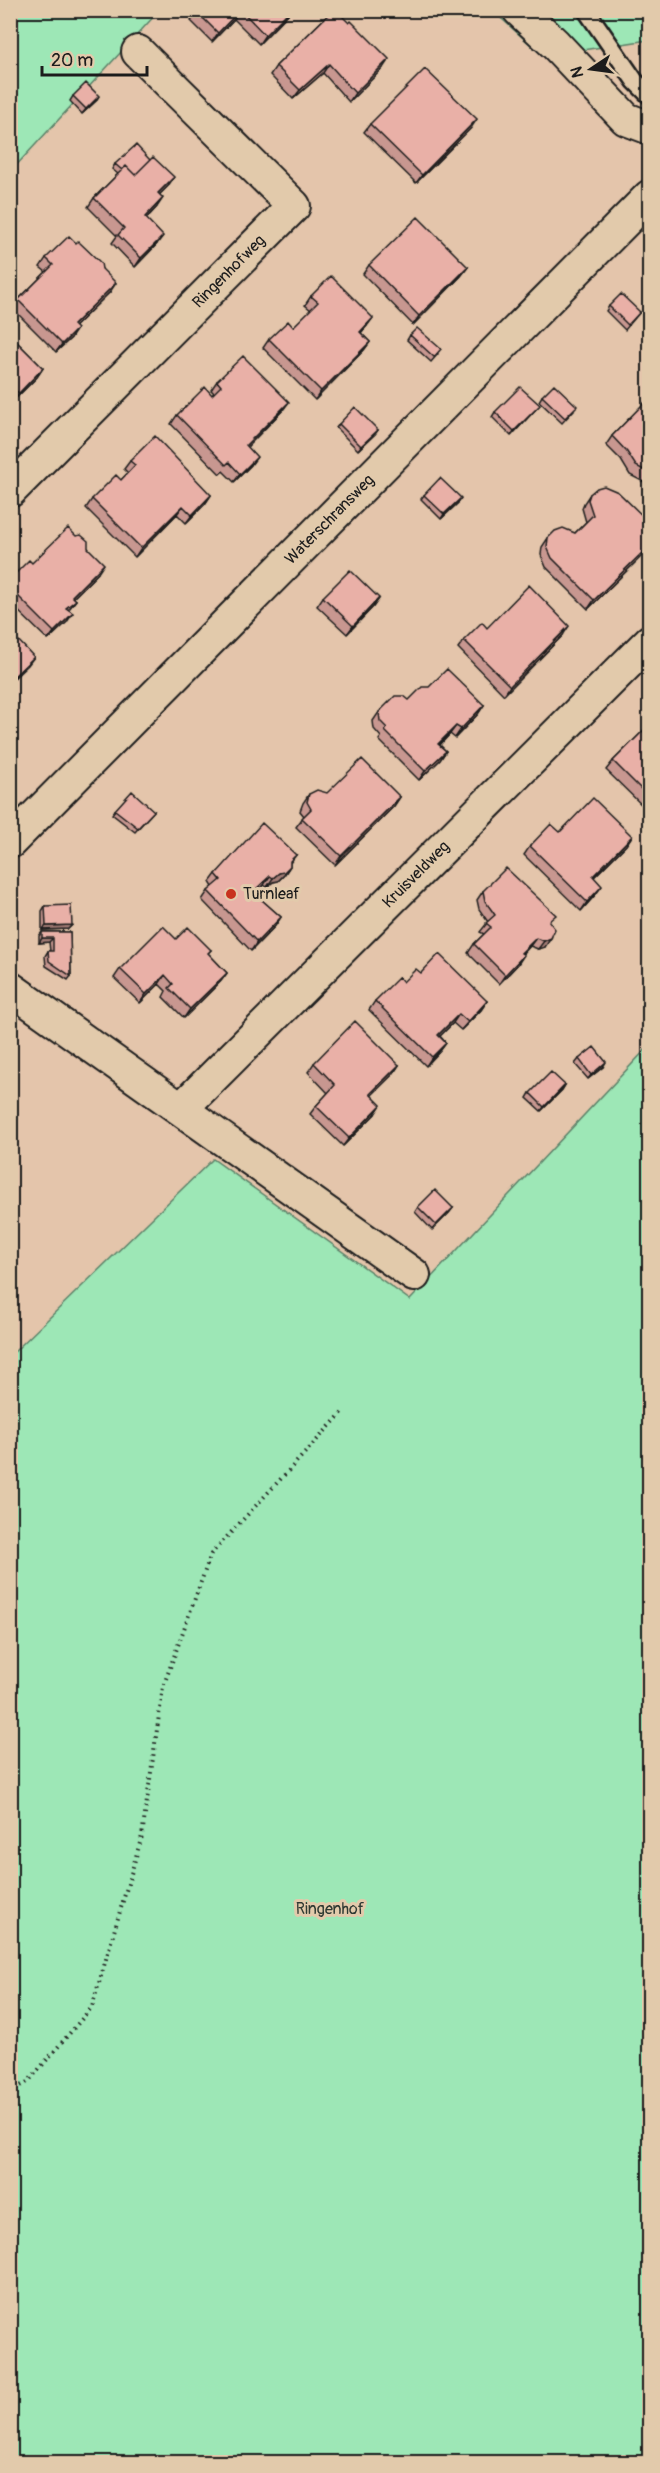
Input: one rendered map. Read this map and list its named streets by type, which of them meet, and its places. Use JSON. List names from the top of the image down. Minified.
{"streets":{"street":["Ringenhofweg","Waterschransweg","Kruisveldweg"]},"parks":["Ringenhof"],"places":["Turnleaf"],"scale_bar":"20 m","north":"left"}
